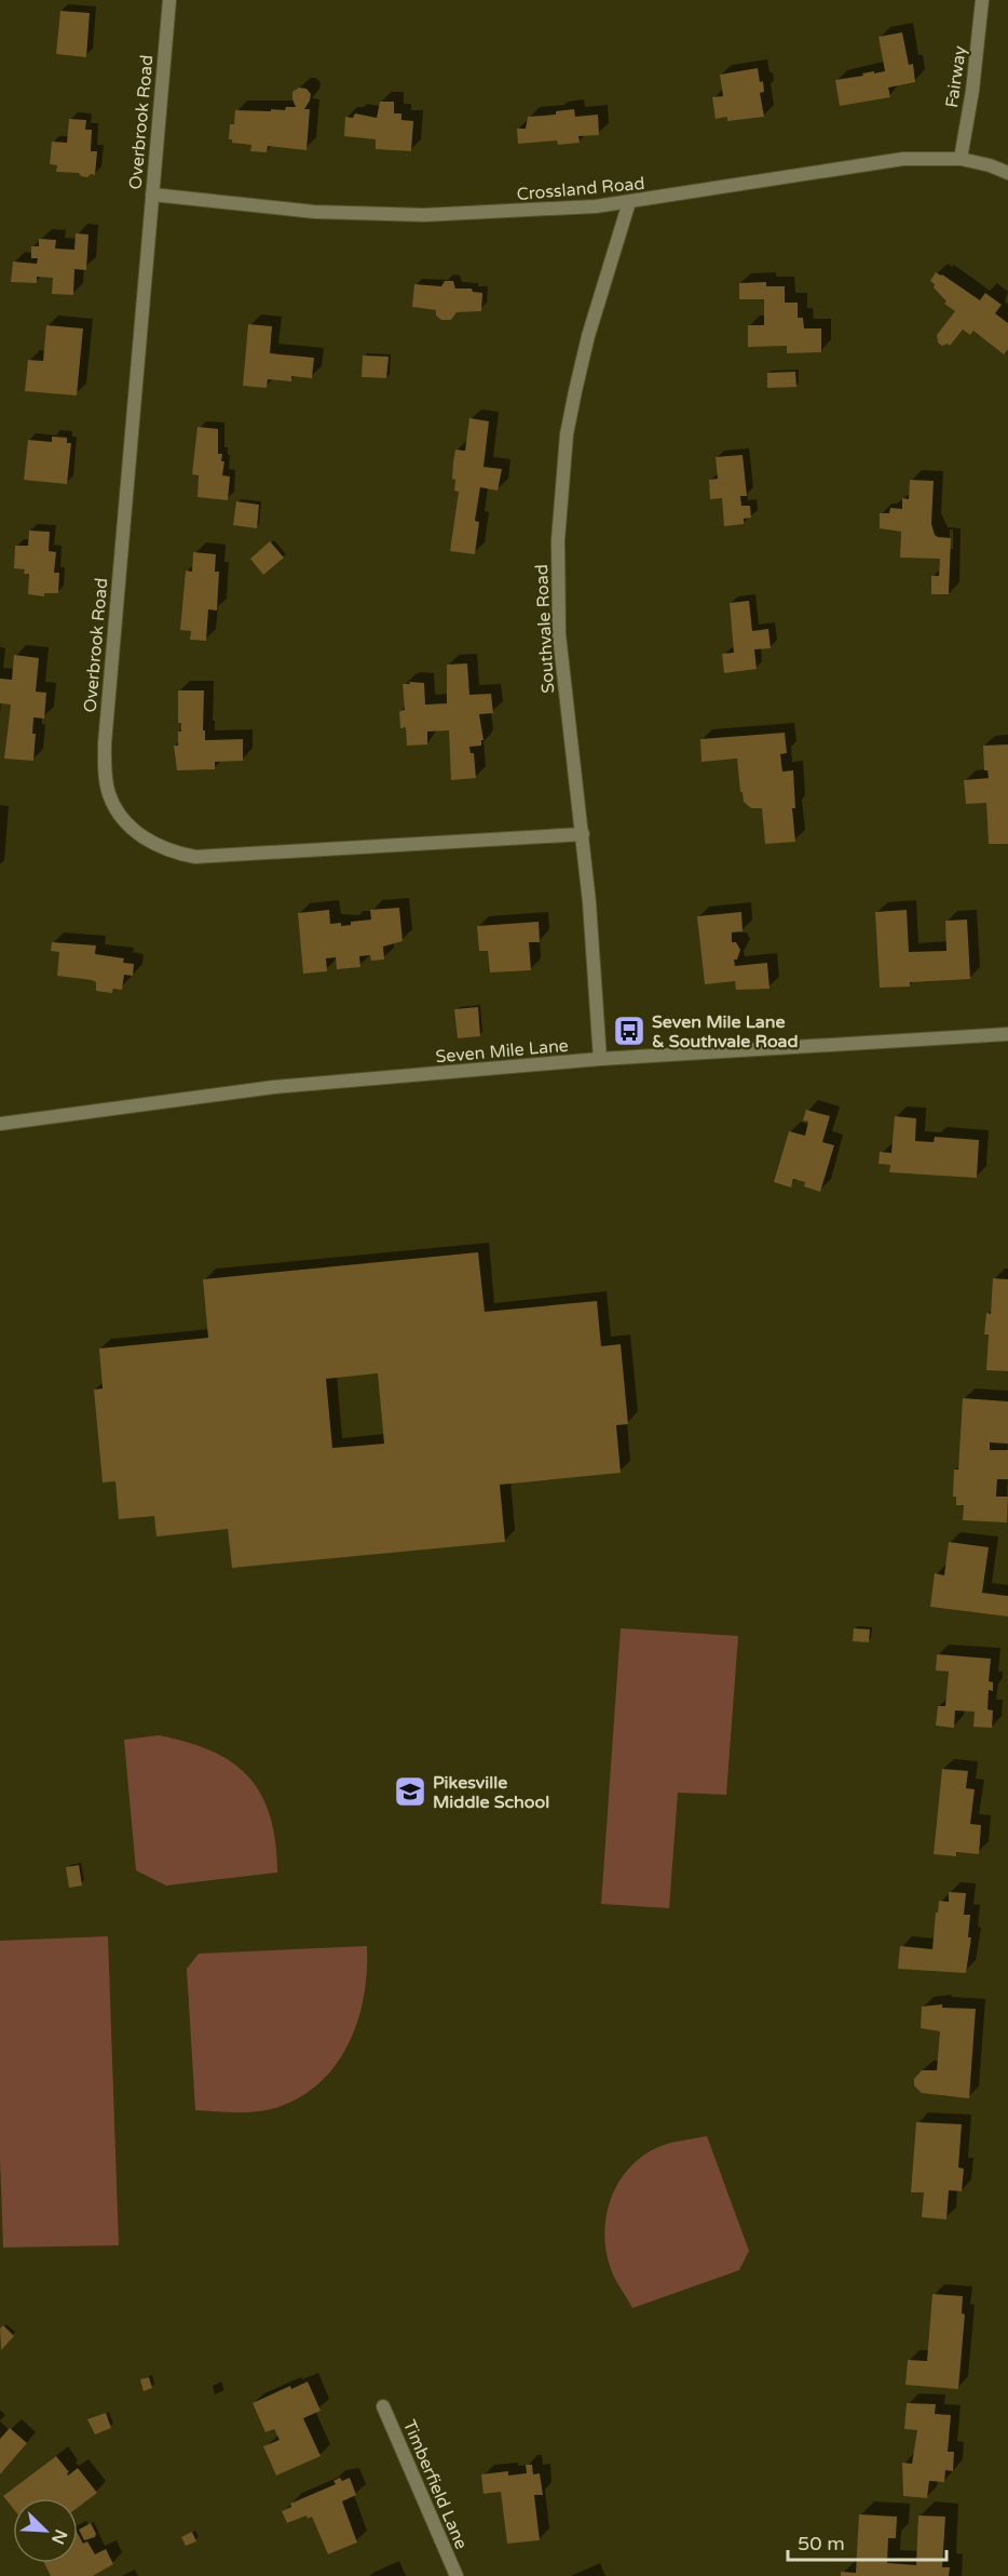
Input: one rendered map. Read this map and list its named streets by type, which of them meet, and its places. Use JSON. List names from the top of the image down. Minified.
{"streets":{"street":["Fairway","Overbrook Road","Crossland Road","Southvale Road","Seven Mile Lane","Timberfield Lane"]},"crossings":[["Fairway","Crossland Road"],["Overbrook Road","Crossland Road"],["Overbrook Road","Southvale Road"],["Crossland Road","Southvale Road"],["Southvale Road","Seven Mile Lane"]],"places":{"bus stop":["Seven Mile Lane & Southvale Road"],"school or university":["Pikesville Middle School"]},"scale_bar":"50 m","north":"bottom right"}
